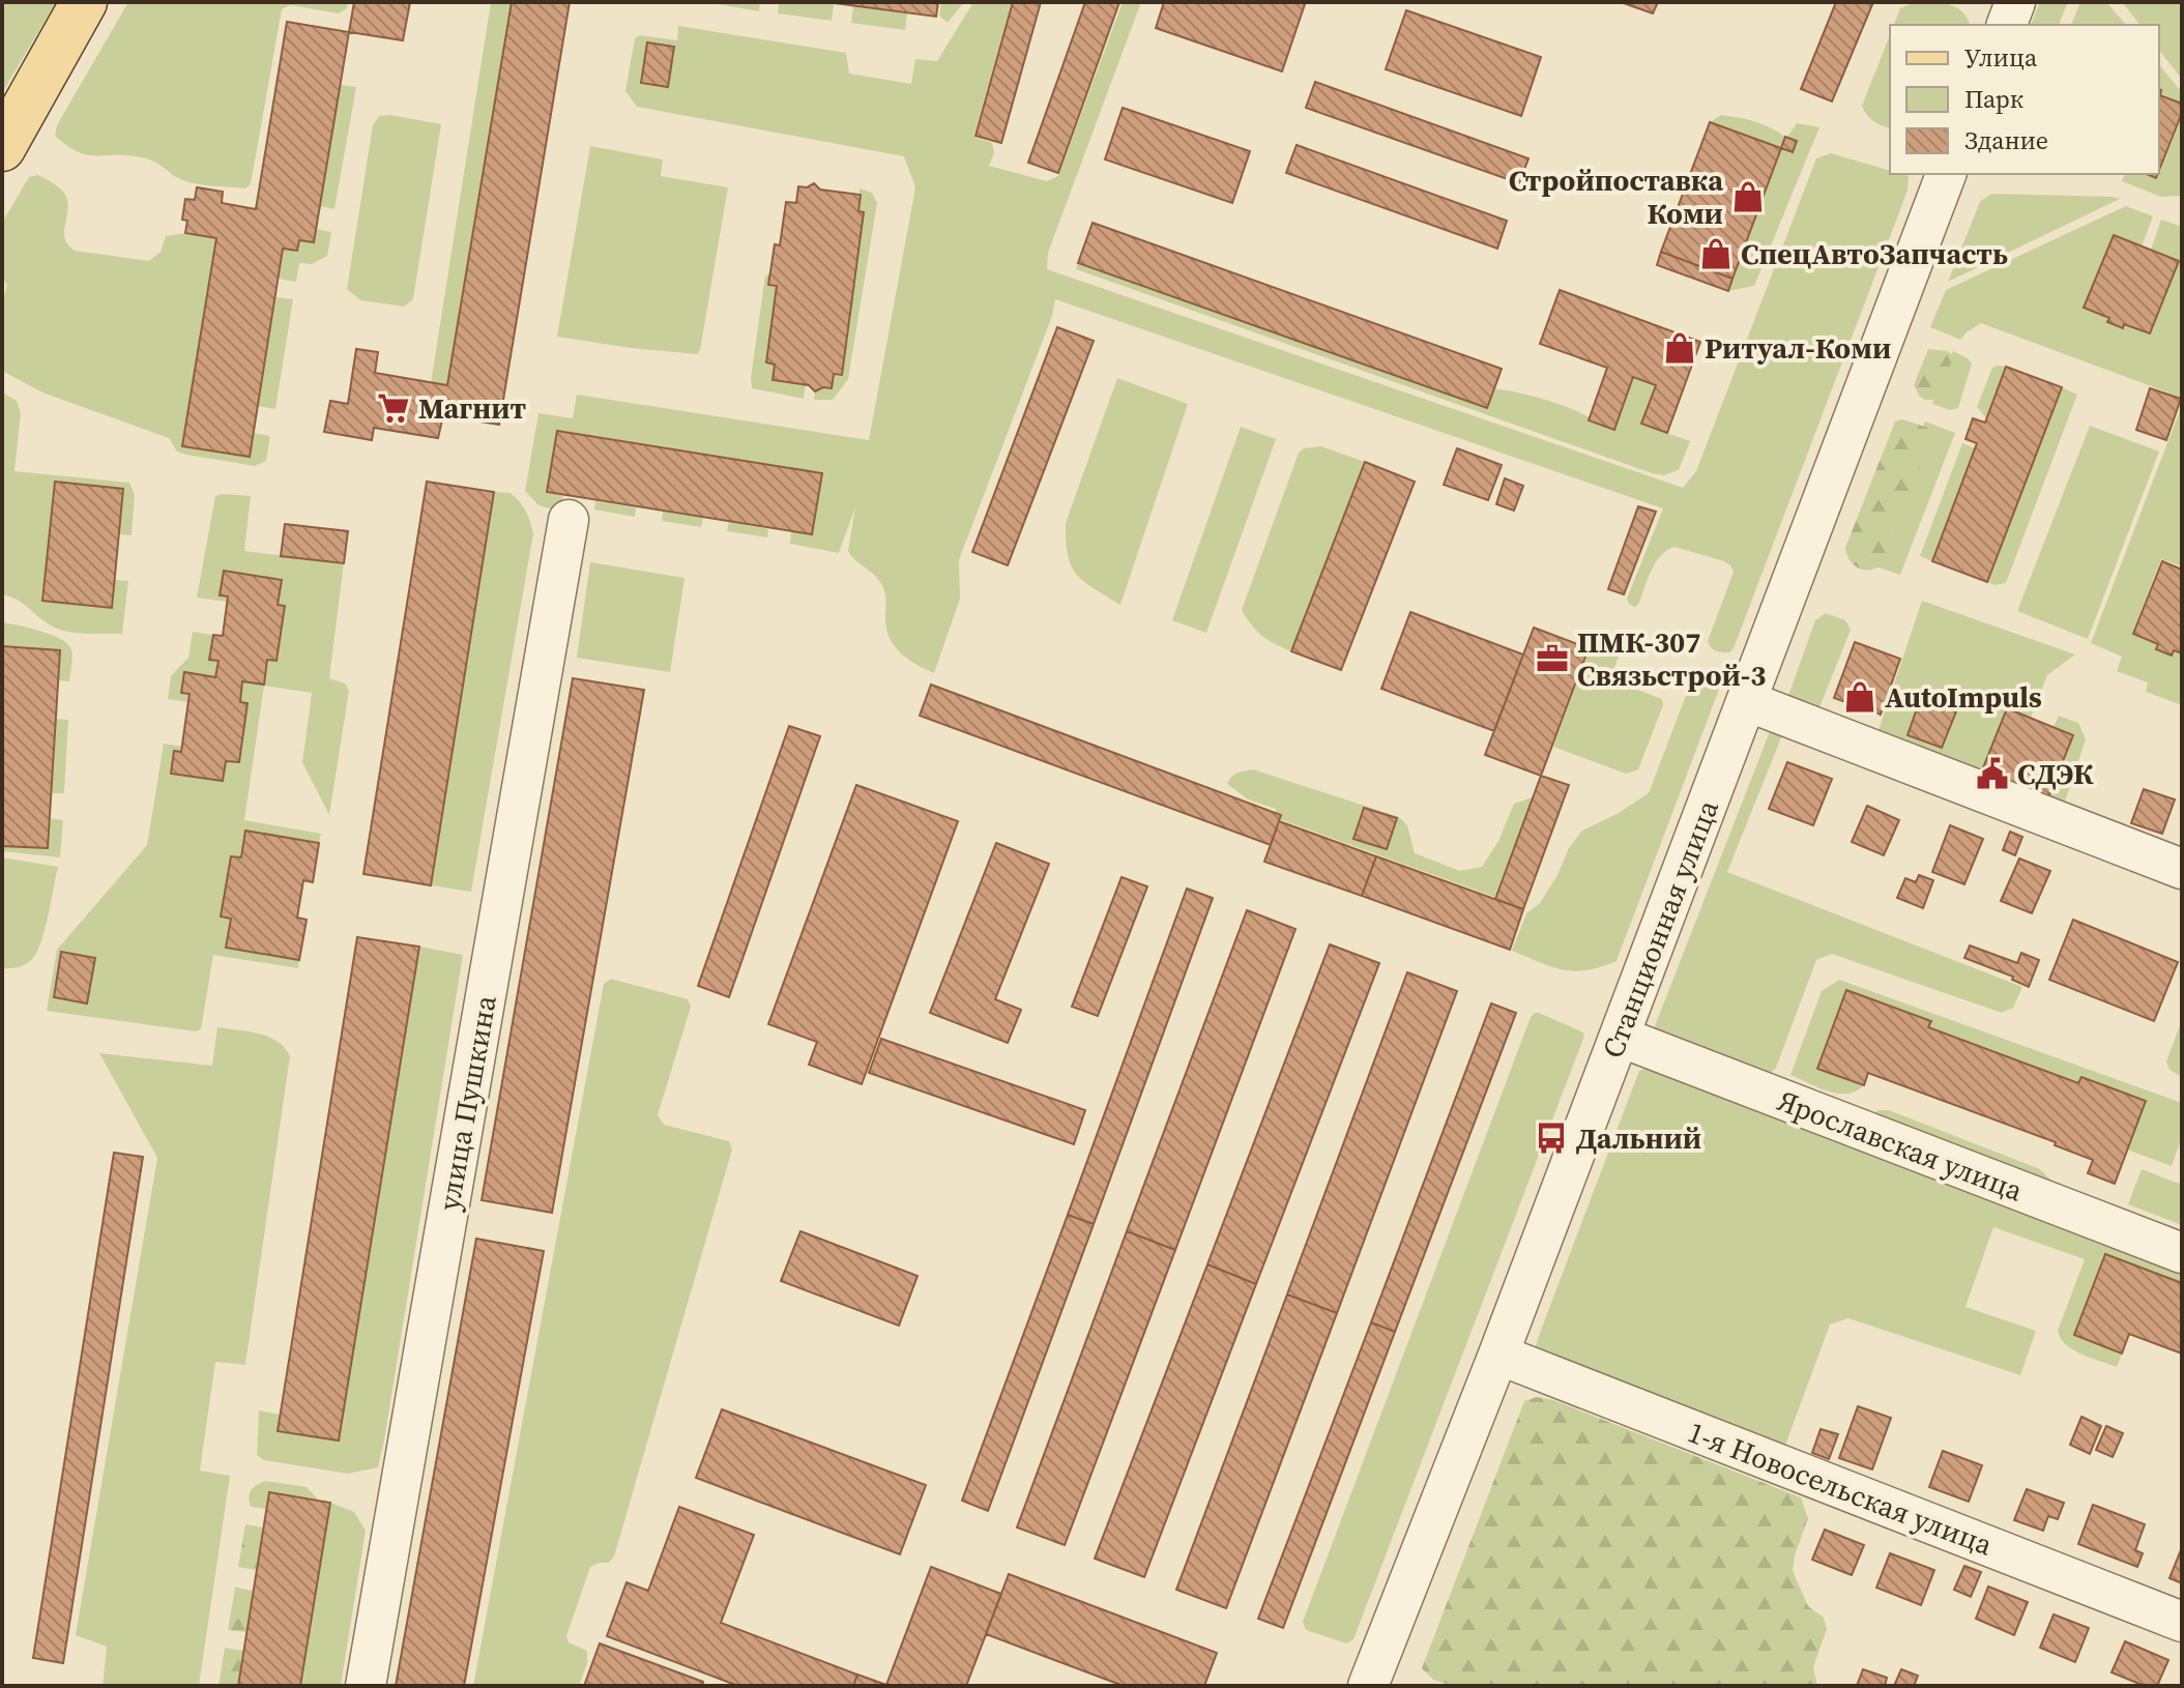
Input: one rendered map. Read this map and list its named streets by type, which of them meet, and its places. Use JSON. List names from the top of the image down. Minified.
{"streets":{"street":["Станционная улица","улица Пушкина","Ярославская улица","1-я Новосельская улица"]},"crossings":[["Станционная улица","Ярославская улица"],["Станционная улица","1-я Новосельская улица"]],"places":{"shop":["Стройпоставка Коми","СпецАвтоЗапчасть","Ритуал-Коми","AutoImpuls"],"supermarket":["Магнит"],"office":["ПМК-307 Связьстрой-3"],"public building":["СДЭК"],"bus stop":["Дальний"]},"legend":["Улица","Парк","Здание"]}
